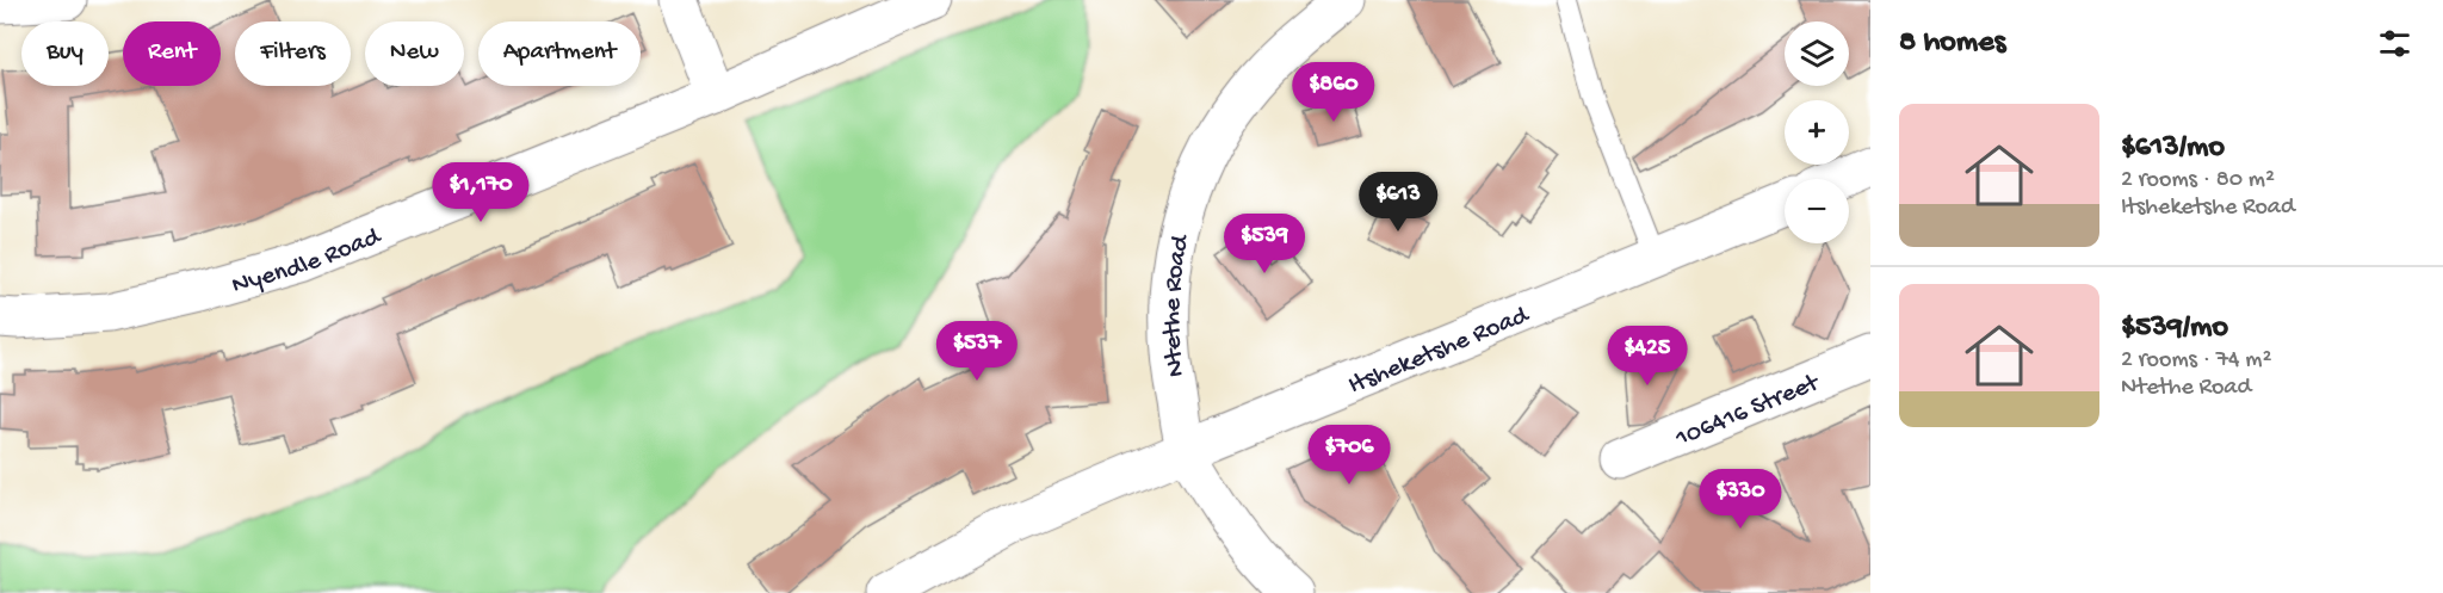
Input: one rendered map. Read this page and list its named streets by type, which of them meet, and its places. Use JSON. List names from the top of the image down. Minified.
{"streets":{"street":["Nyendle Road","Ntethe Road","Itsheketshe Road","106416 Street"]},"crossings":[["Ntethe Road","Itsheketshe Road"]],"page":{"heading":"8 homes","map_buttons":["+","−"],"chip":["Buy","Rent","Filters","New","Apartment"],"price":["$860","$1,170","$613","$539","$537","$425","$706","$330"],"list":[{"name":"$613/mo","note":"2 rooms · 80 m² · Itsheketshe Road"},{"name":"$539/mo","note":"2 rooms · 74 m² · Ntethe Road"}]}}
